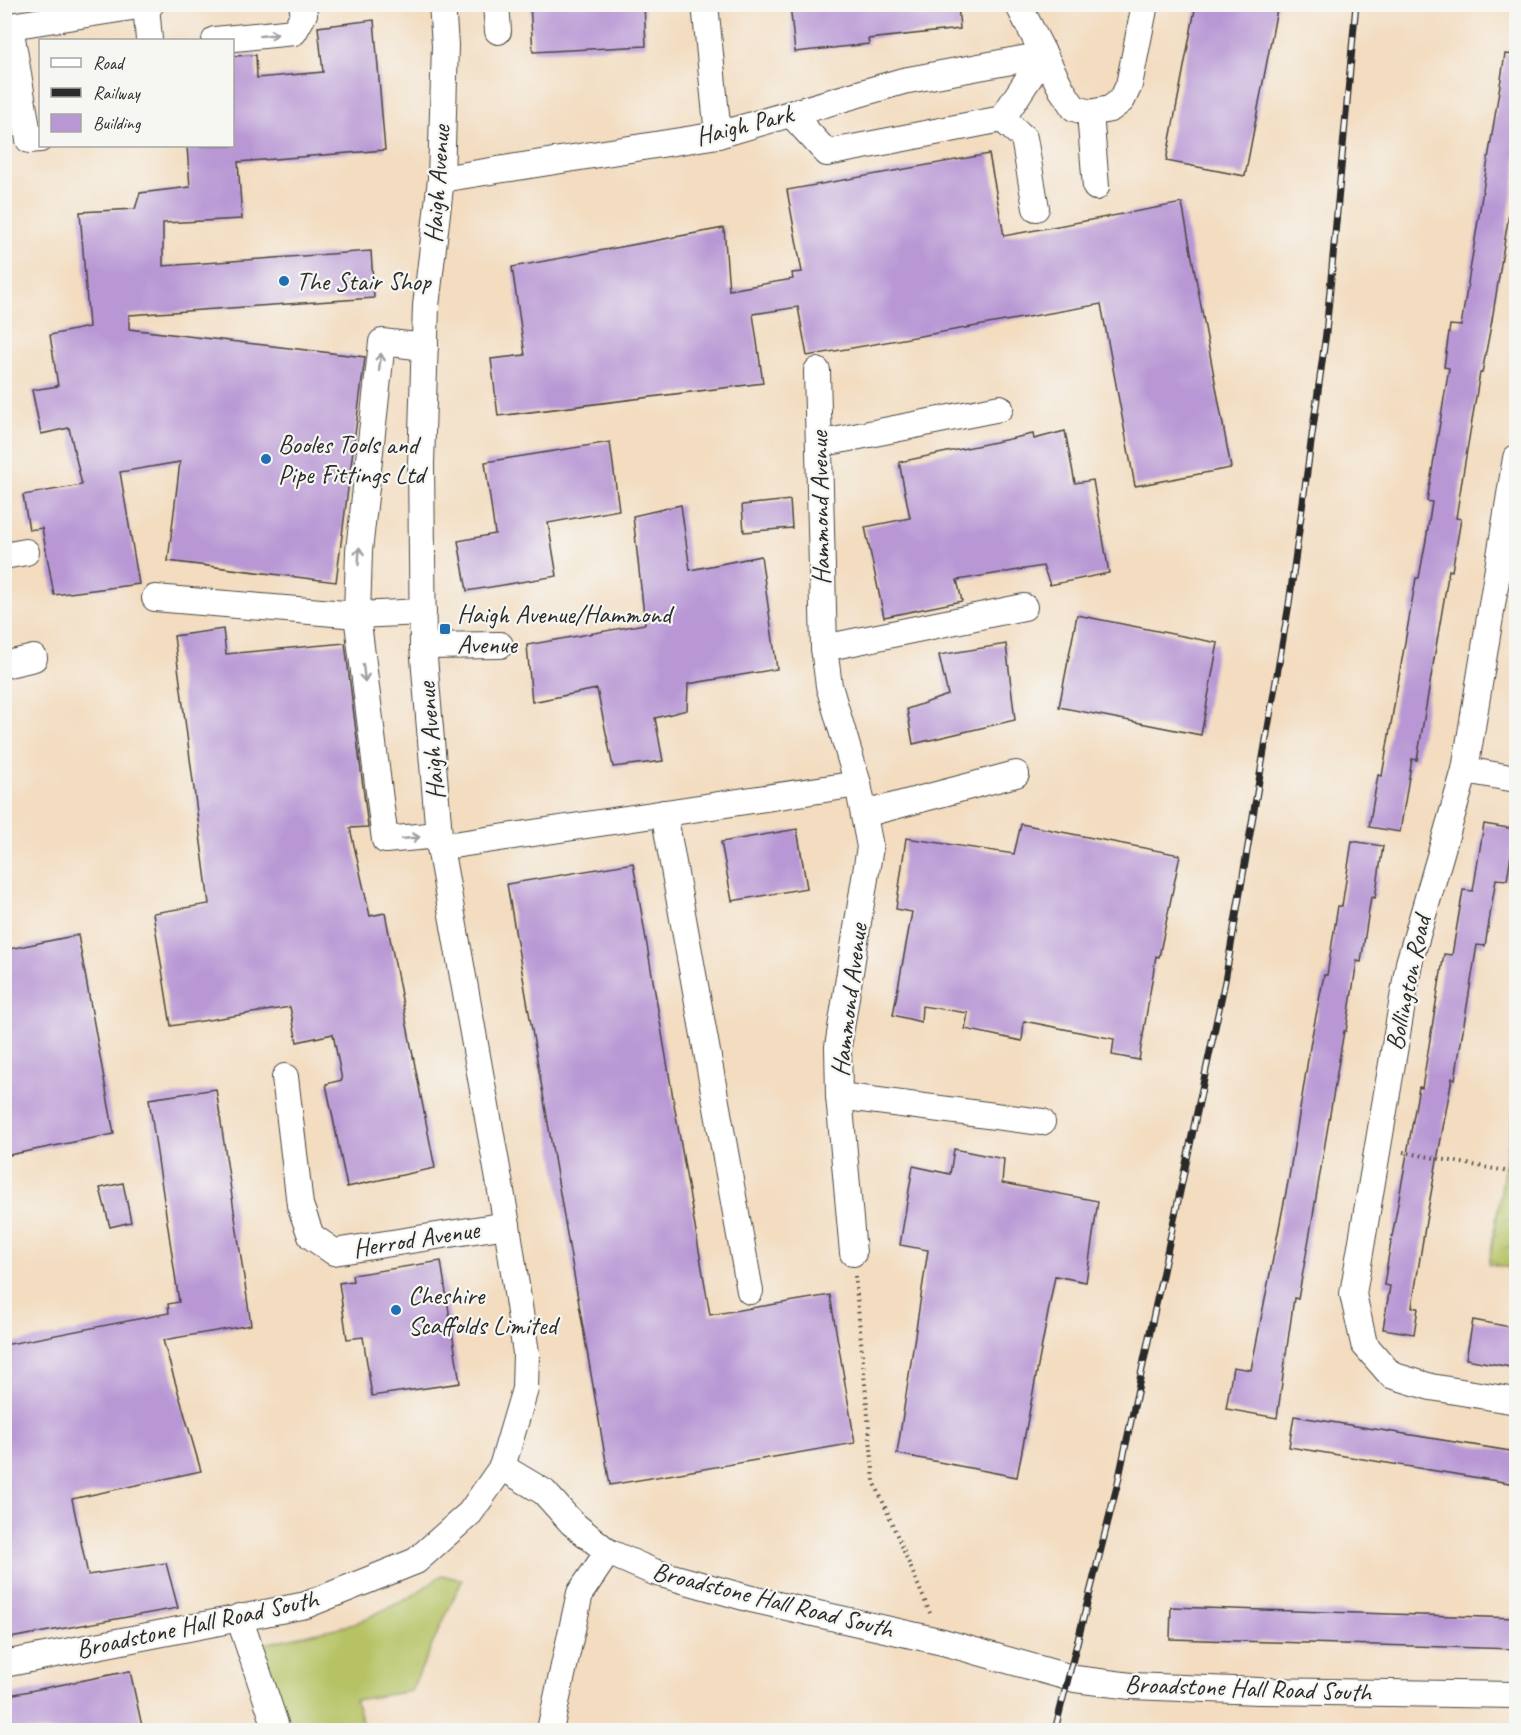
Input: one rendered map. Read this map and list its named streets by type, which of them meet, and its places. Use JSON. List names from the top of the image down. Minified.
{"streets":{"street":["Haigh Park","Haigh Avenue","Hammond Avenue","Bollington Road","Herrod Avenue","Broadstone Hall Road South"]},"crossings":[["Haigh Park","Haigh Avenue"],["Haigh Avenue","Herrod Avenue"],["Haigh Avenue","Broadstone Hall Road South"]],"places":{"other":["The Stair Shop","Booles Tools and Pipe Fittings Ltd","Cheshire Scaffolds Limited"],"transit":["Haigh Avenue/Hammond Avenue"]},"legend":["Road","Railway","Building"]}
